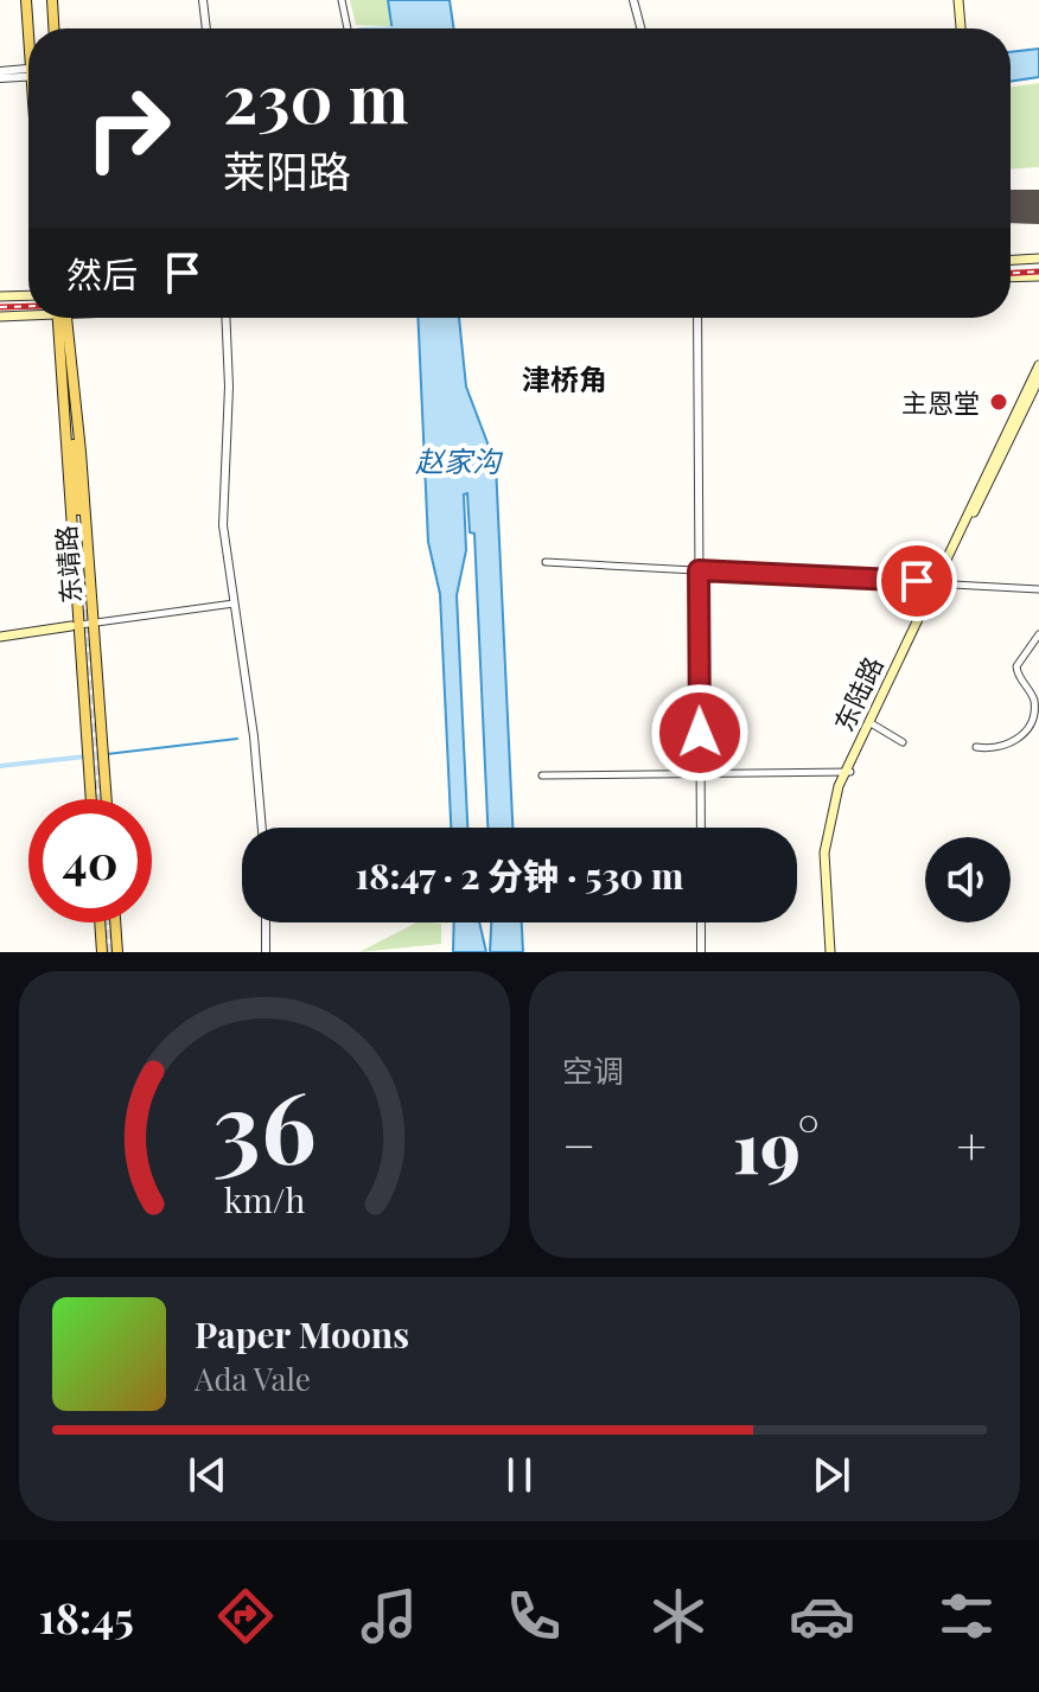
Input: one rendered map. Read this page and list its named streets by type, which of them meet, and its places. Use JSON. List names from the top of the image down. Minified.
{"streets":{"main road":["东靖路","东陆路"]},"districts":["津桥角"],"water":["赵家沟"],"places":["主恩堂"],"page":{"turn":["230 m","莱阳路"],"then":"然后","limit":"40","trip":"18:47 · 2 分钟 · 530 m","tile":"空调","heat":["−","19°","+"],"song":["Paper Moons","Ada Vale"],"tabs":"18:45","gauge":["36","km/h"]}}
